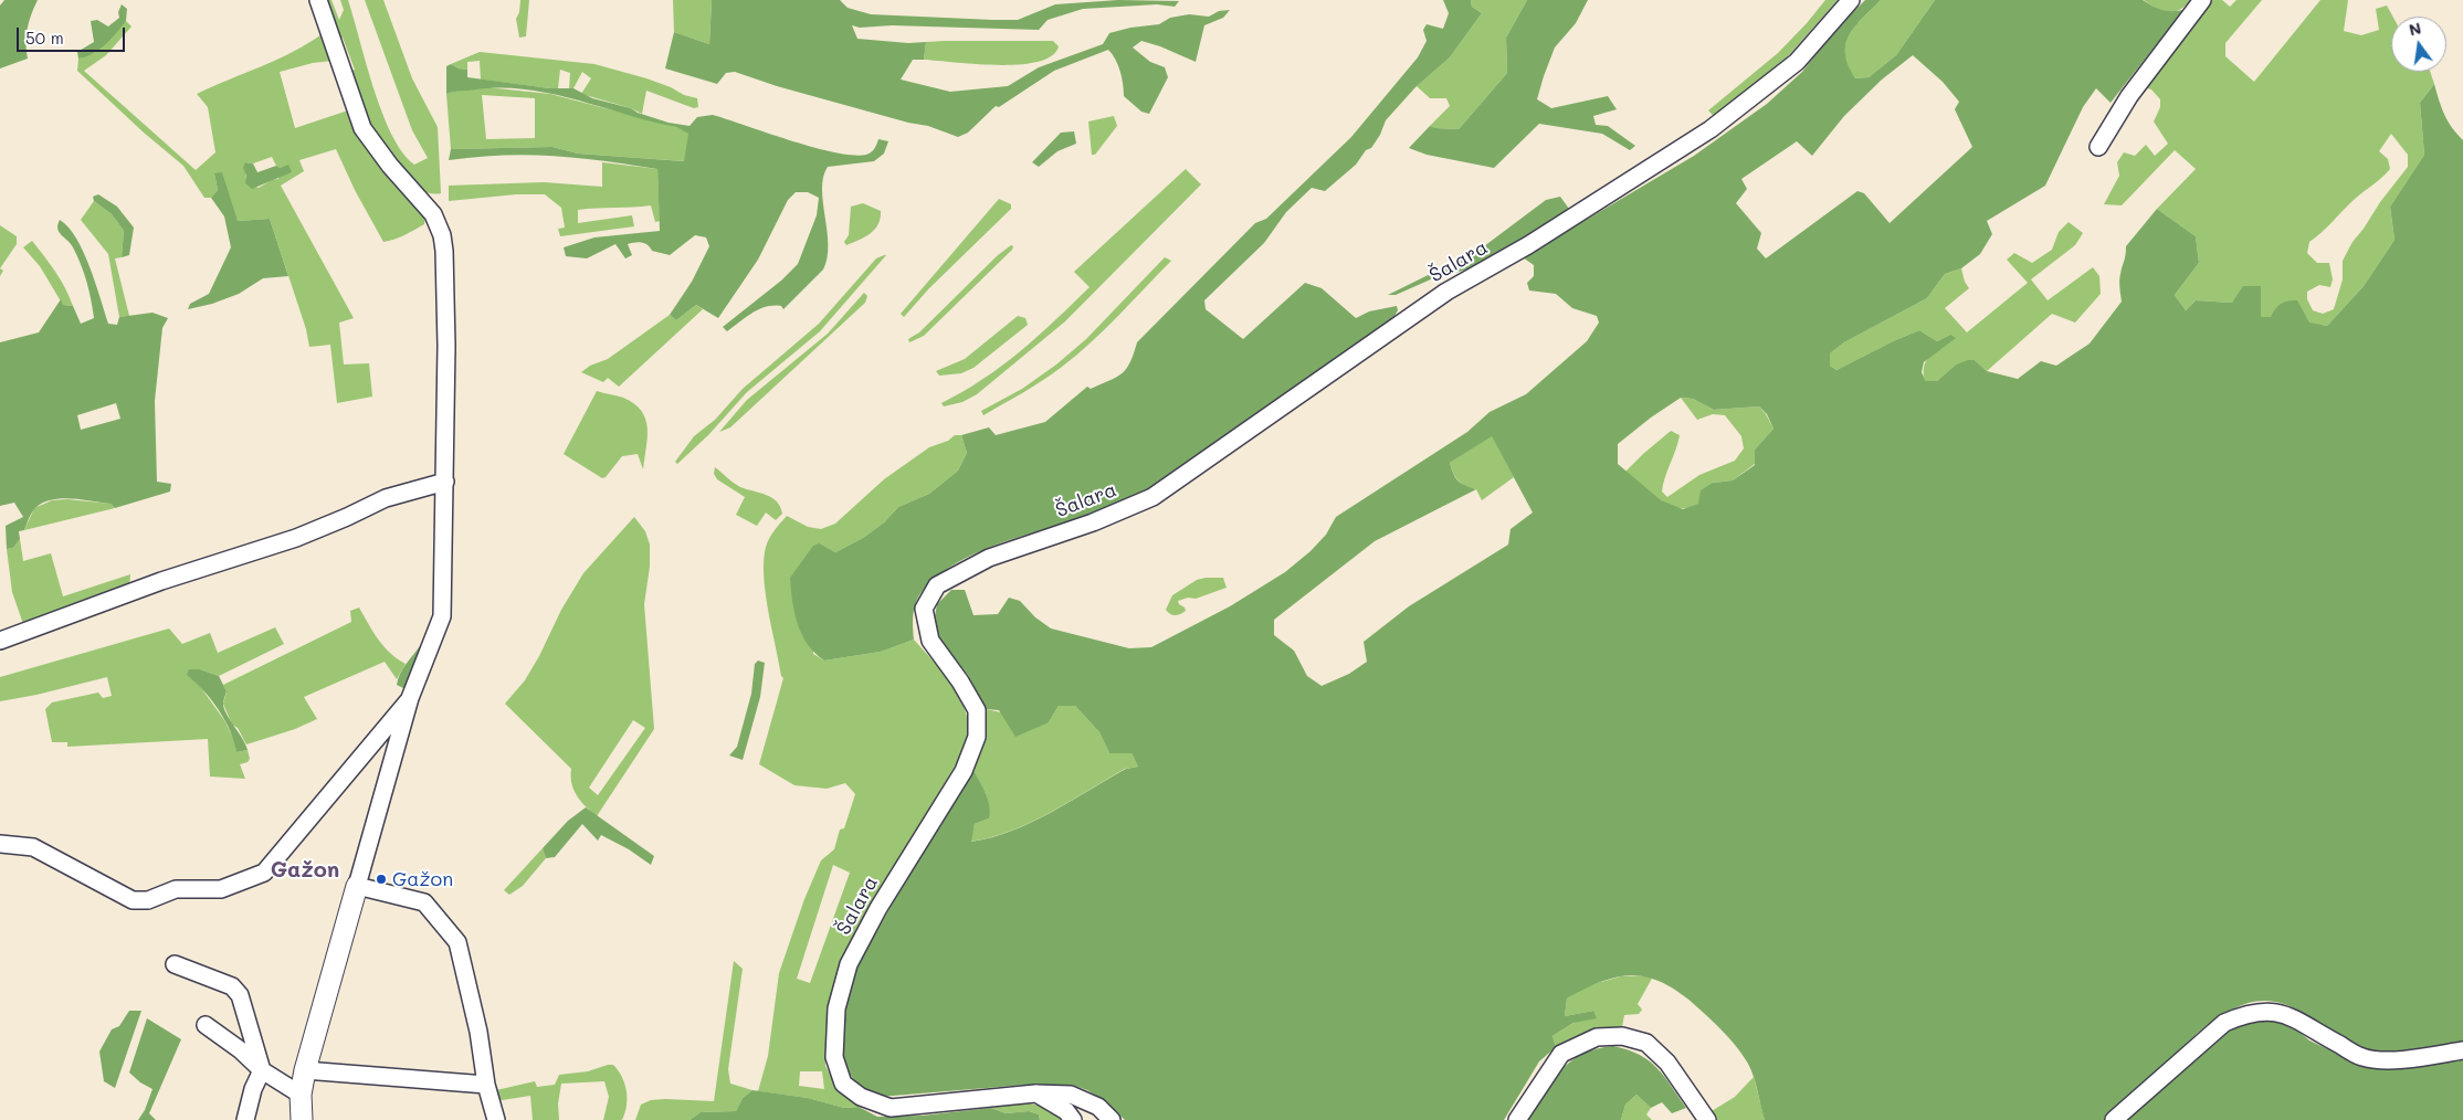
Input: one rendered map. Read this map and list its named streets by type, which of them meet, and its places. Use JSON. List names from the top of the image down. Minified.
{"streets":{"street":["Šalara"]},"districts":["Gažon"],"places":["Gažon"],"scale_bar":"50 m","north":"top"}
